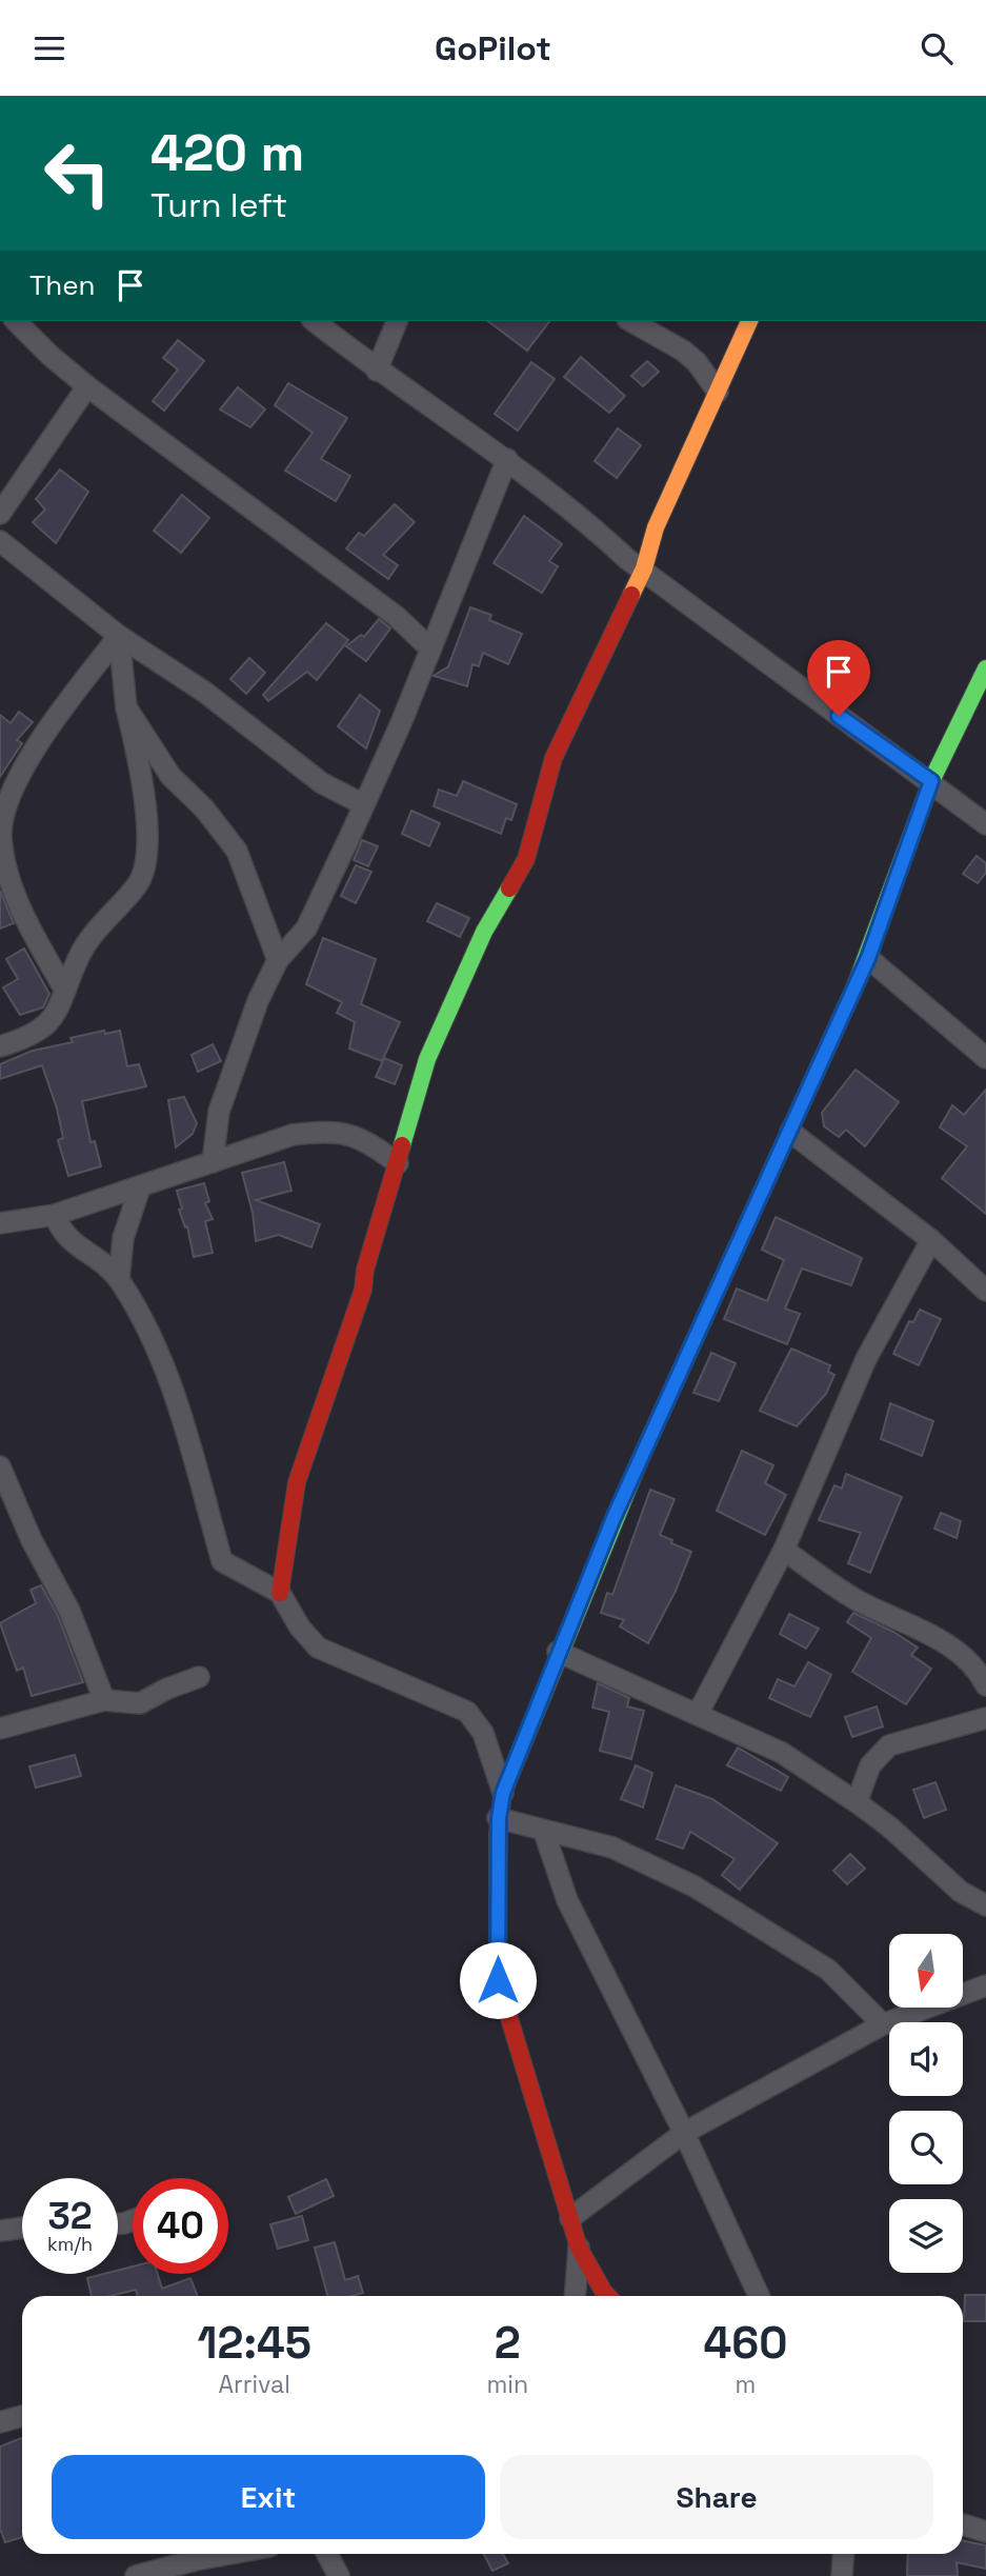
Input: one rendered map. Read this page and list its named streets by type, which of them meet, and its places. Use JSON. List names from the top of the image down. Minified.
{"north":"bottom","page":{"header":"GoPilot","turn":["420 m","Turn left"],"then":"Then","speed":"32 km/h","limit":"40","eta":["12:45","Arrival","2","min","460","m"],"buttons":["Exit","Share"]}}
